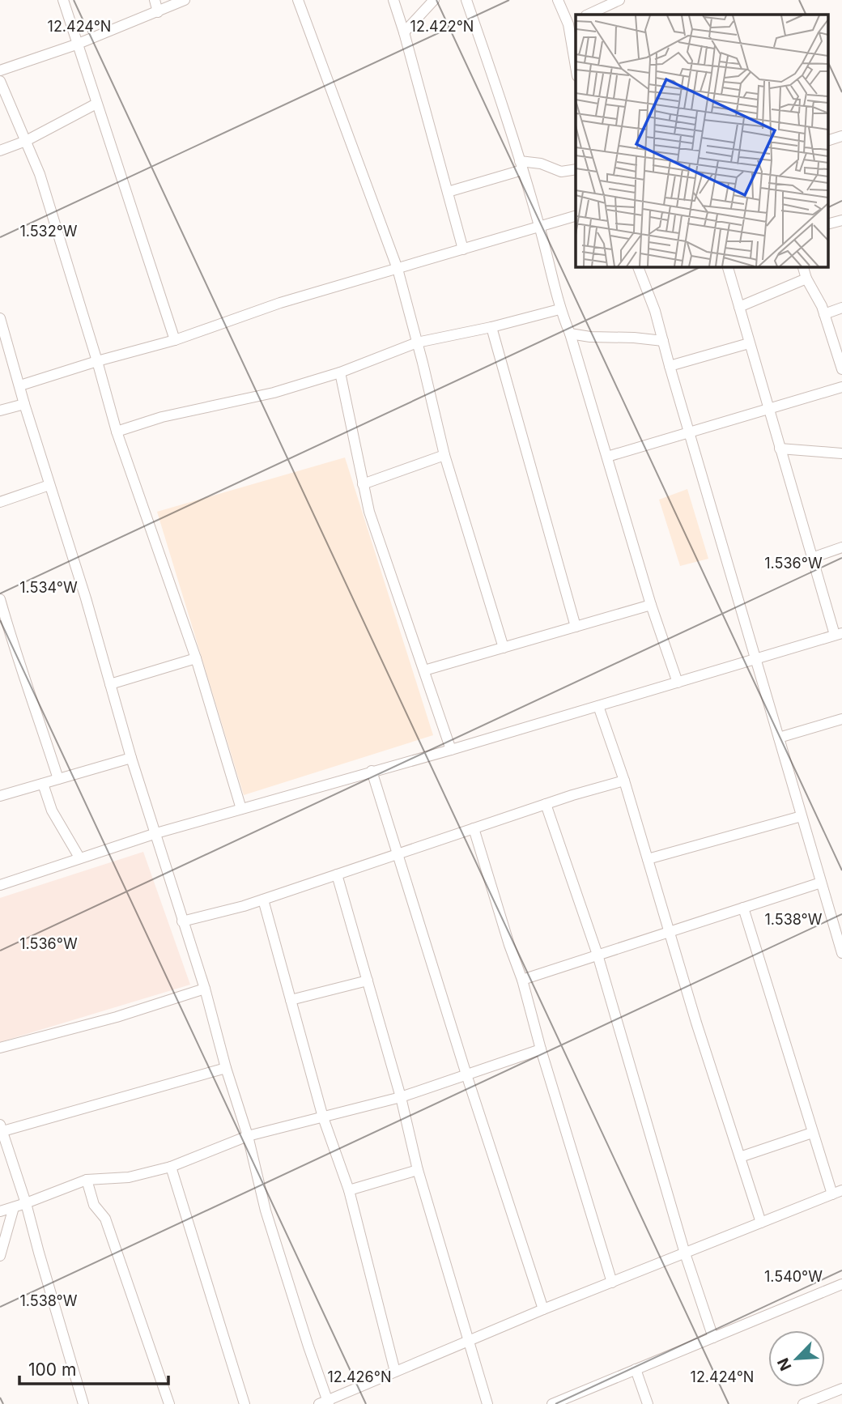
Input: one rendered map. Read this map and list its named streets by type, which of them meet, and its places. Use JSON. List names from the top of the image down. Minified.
{"scale_bar":"100 m","north":"bottom left","coordinates":["12.422°N","12.424°N","1.532°W","1.536°W","1.534°W","1.538°W","1.540°W","12.426°N"]}
